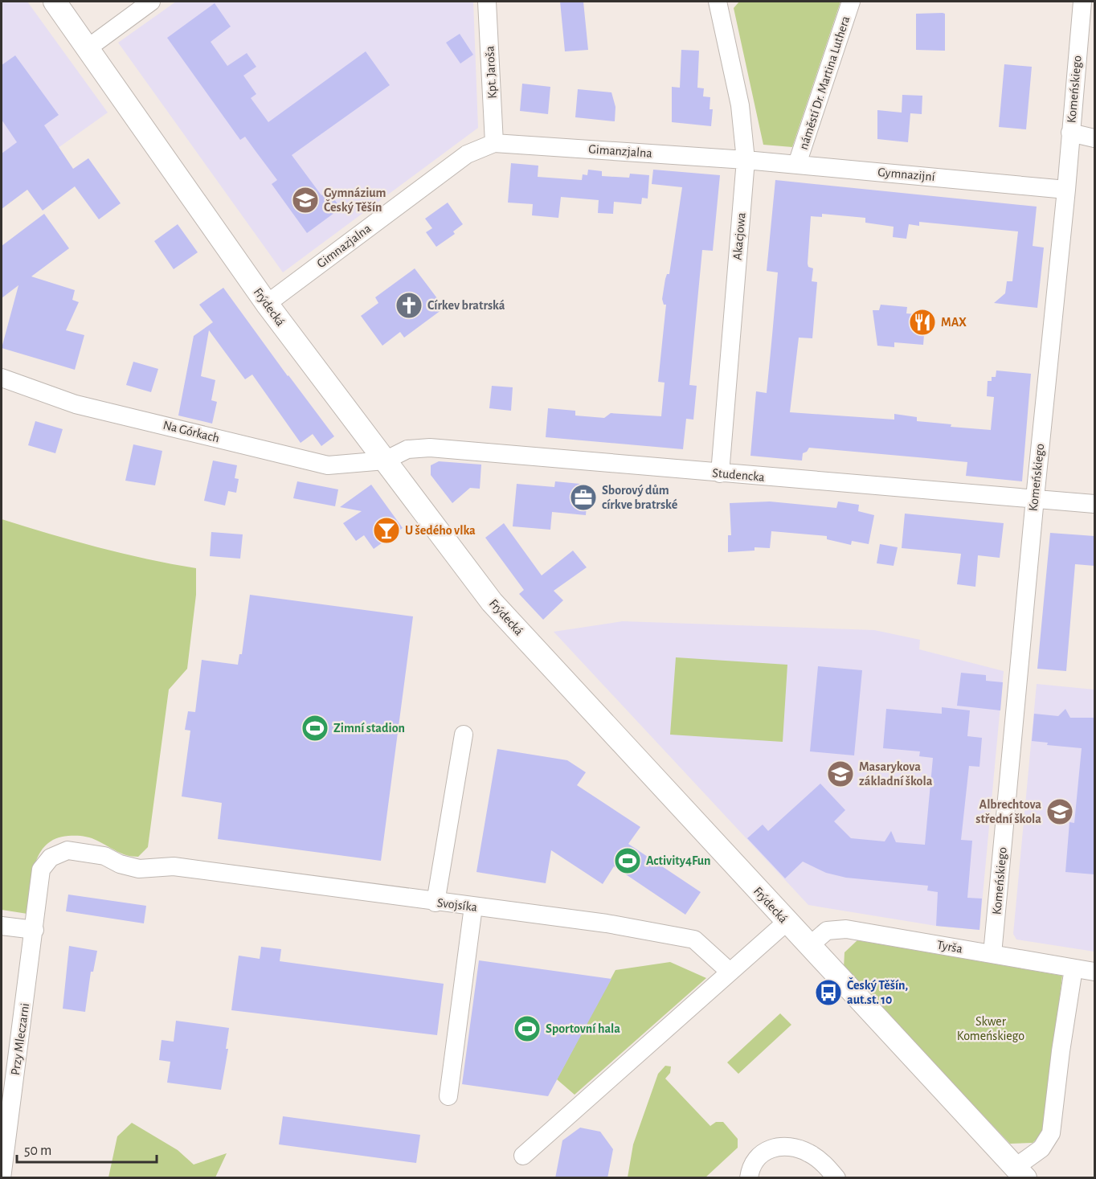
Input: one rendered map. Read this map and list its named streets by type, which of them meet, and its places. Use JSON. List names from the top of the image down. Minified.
{"streets":{"main road":["Frýdecká"],"street":["Kpt. Jaroša","náměstí Dr. Martina Luthera","Komeńskiego","Gimanzjalna","Gymnazijní","Akacjowa","Gimnazjalna","Na Górkach","Studencka","Svojsíka","Tyrša","Przy Mleczarni"]},"crossings":[["Kpt. Jaroša","Gimanzjalna"],["Kpt. Jaroša","Gimnazjalna"],["náměstí Dr. Martina Luthera","Gymnazijní"],["Komeńskiego","Gymnazijní"],["Komeńskiego","Studencka"],["Komeńskiego","Tyrša"],["Gimanzjalna","Gymnazijní"],["Gimanzjalna","Akacjowa"],["Gimanzjalna","Gimnazjalna"],["Gymnazijní","Akacjowa"],["Akacjowa","Studencka"],["Gimnazjalna","Frýdecká"],["Frýdecká","Na Górkach"],["Frýdecká","Studencka"],["Frýdecká","Tyrša"],["Na Górkach","Studencka"],["Svojsíka","Przy Mleczarni"]],"parks":["Skwer Komeńskiego"],"places":{"school or university":["Gymnázium Český Těšín","Masarykova základní škola","Albrechtova střední škola"],"church":["Církev bratrská"],"restaurant":["MAX"],"office":["Sborový dům církve bratrské"],"bar":["U šedého vlka"],"sports":["Zimní stadion","Activity4Fun","Sportovní hala"],"bus stop":["Český Těšín, aut.st. 10"]},"scale_bar":"50 m"}
